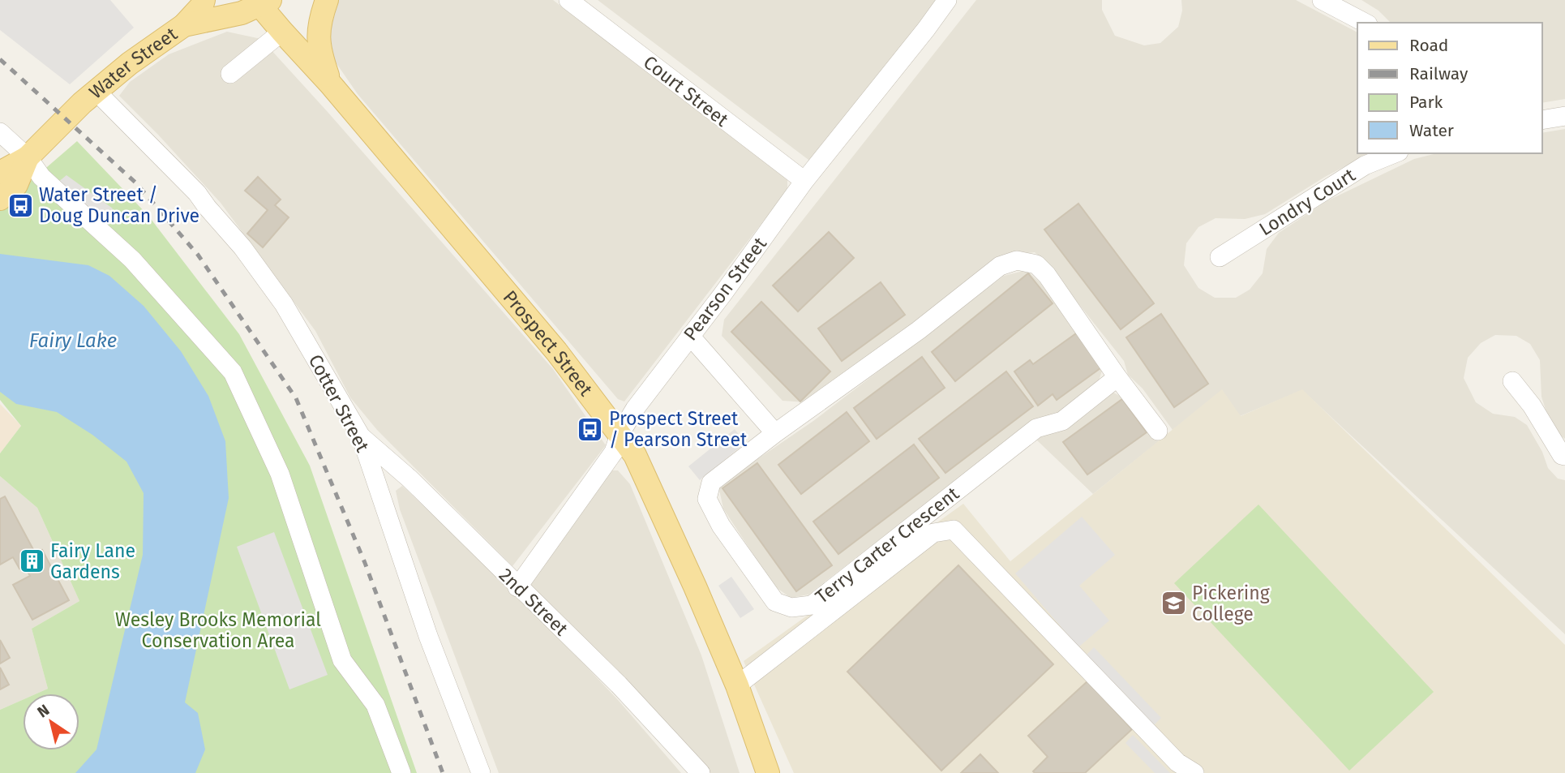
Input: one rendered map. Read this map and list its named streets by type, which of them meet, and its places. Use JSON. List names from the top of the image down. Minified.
{"streets":{"main road":["Water Street","Prospect Street"],"street":["Court Street","Londry Court","Pearson Street","Cotter Street","Terry Carter Crescent","2nd Street"]},"crossings":[["Water Street","Prospect Street"],["Water Street","Cotter Street"],["Court Street","Pearson Street"],["Pearson Street","Prospect Street"],["Pearson Street","2nd Street"],["Cotter Street","2nd Street"]],"water":["Fairy Lake"],"parks":["Wesley Brooks Memorial Conservation Area"],"places":{"bus stop":["Water Street / Doug Duncan Drive","Prospect Street / Pearson Street"],"building":["Fairy Lane Gardens"],"school or university":["Pickering College"]},"legend":["Road","Railway","Park","Water"],"north":"top left"}
